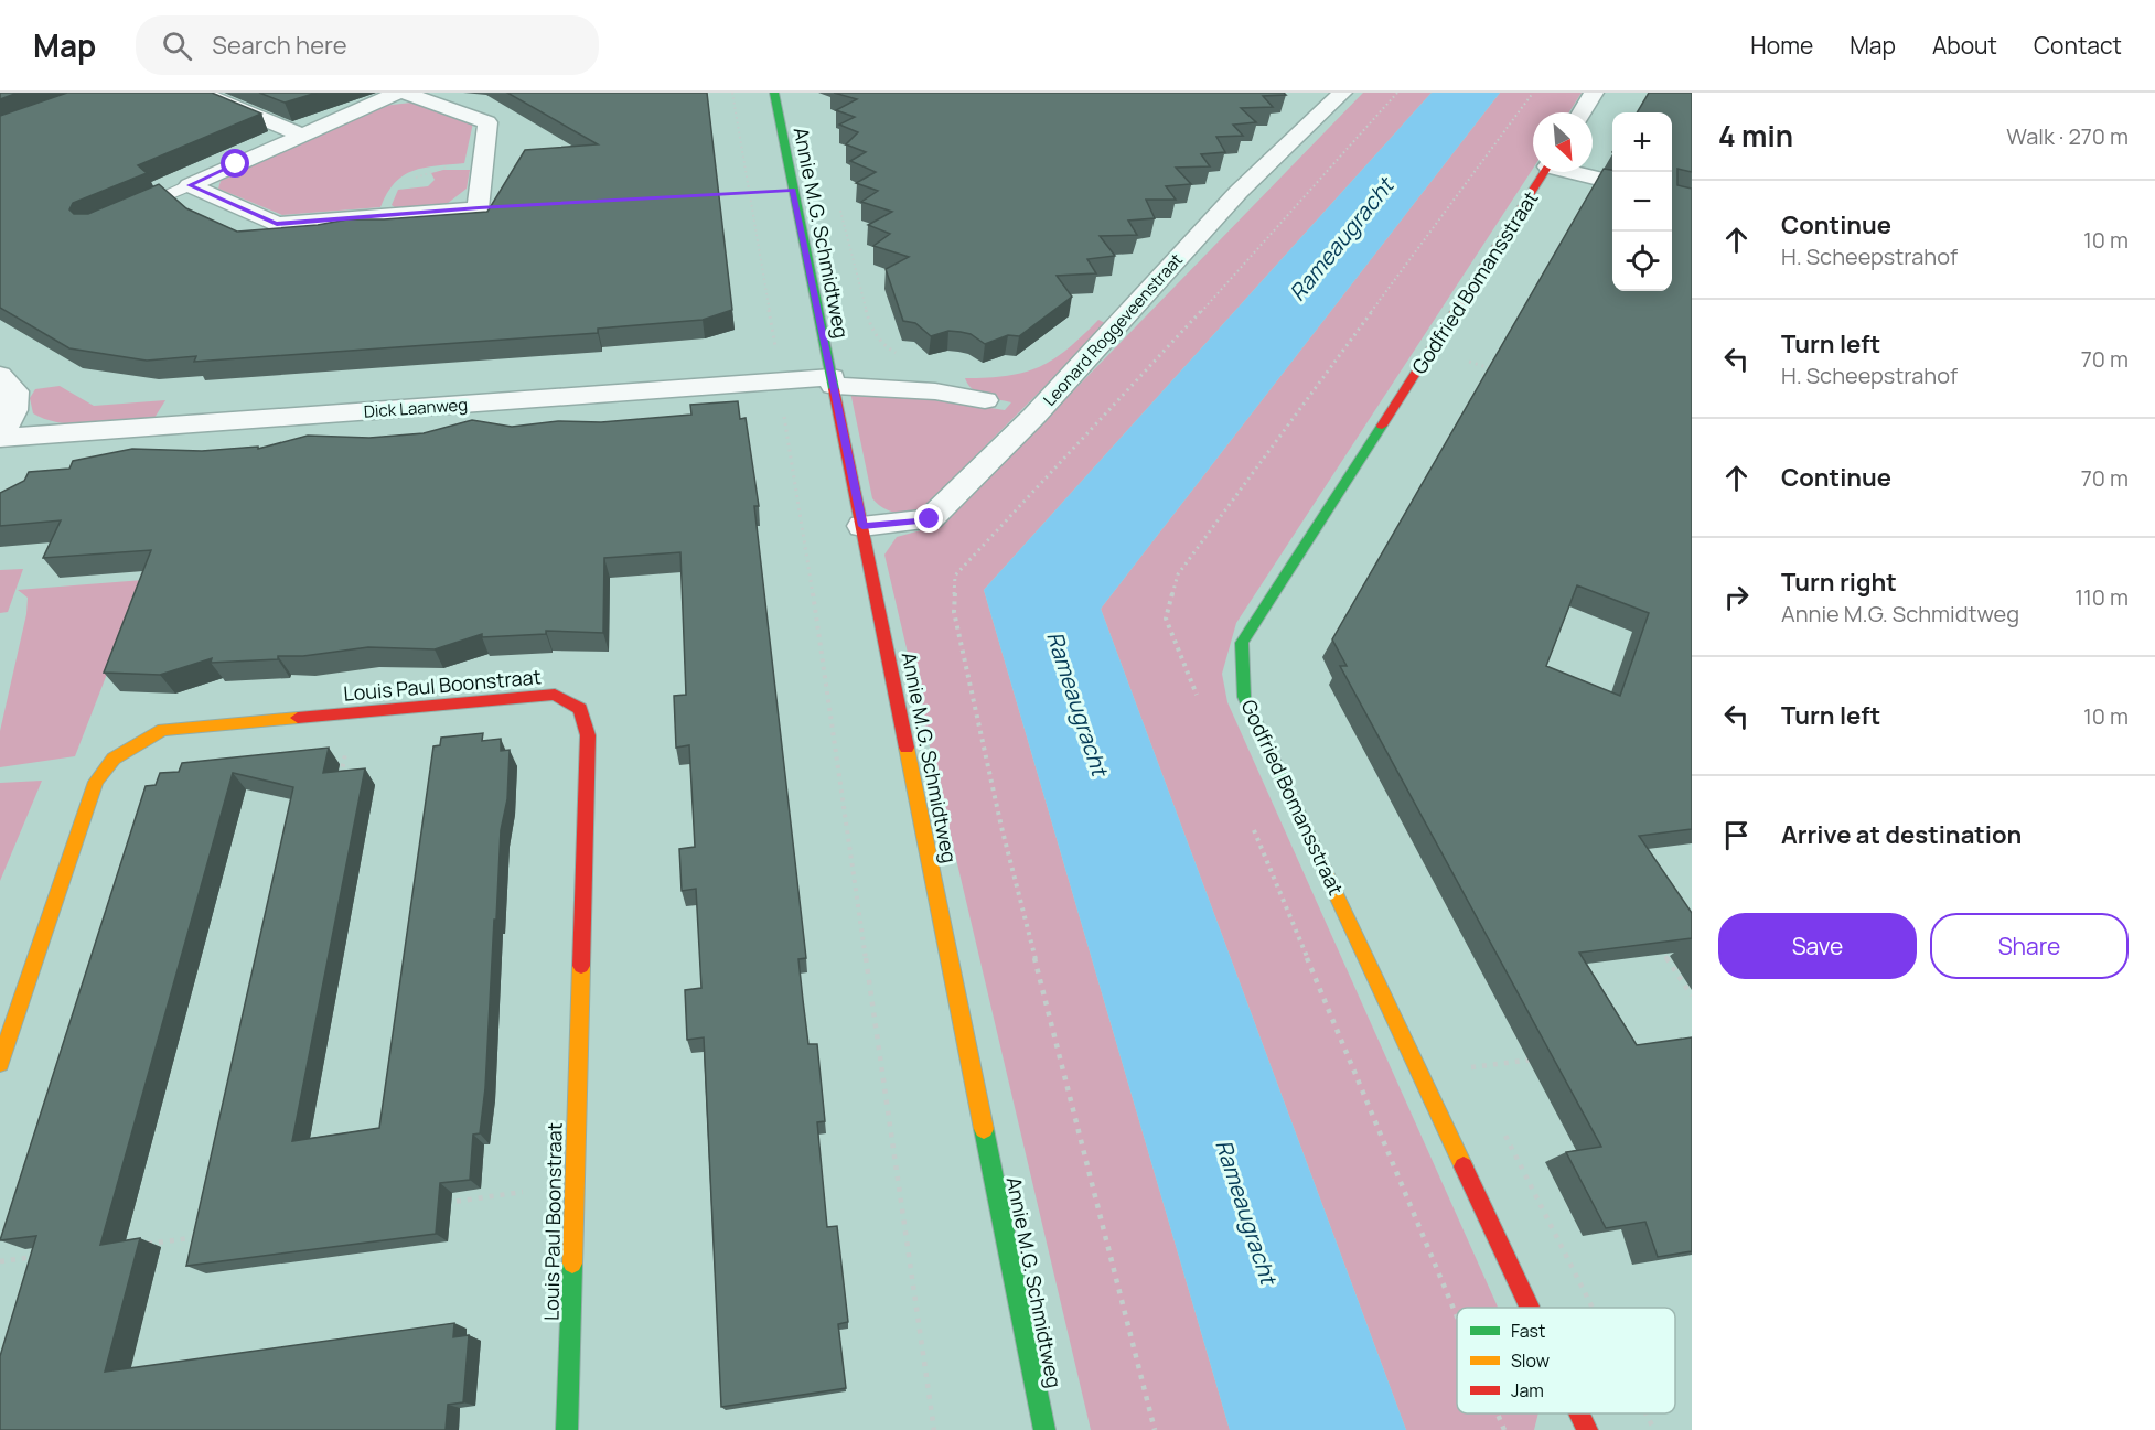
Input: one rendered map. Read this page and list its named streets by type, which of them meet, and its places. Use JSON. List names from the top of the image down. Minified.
{"streets":{"street":["Annie M.G. Schmidtweg","Godfried Bomansstraat","Leonard Roggeveenstraat","Dick Laanweg","Louis Paul Boonstraat"]},"crossings":[["Annie M.G. Schmidtweg","Leonard Roggeveenstraat"],["Annie M.G. Schmidtweg","Dick Laanweg"]],"water":["Rameaugracht"],"legend":["Fast","Slow","Jam"],"north":"bottom right","page":{"header":"Map","search":"Search here","nav":["Home","Map","About","Contact"],"heading":["4 min","Walk · 270 m"],"map_buttons":["+","−"],"list":[["Continue","H. Scheepstrahof","10 m"],["Turn left","H. Scheepstrahof","70 m"],["Continue","70 m"],["Turn right","Annie M.G. Schmidtweg","110 m"],["Turn left","10 m"],"Arrive at destination"],"buttons":["Save","Share"]}}
